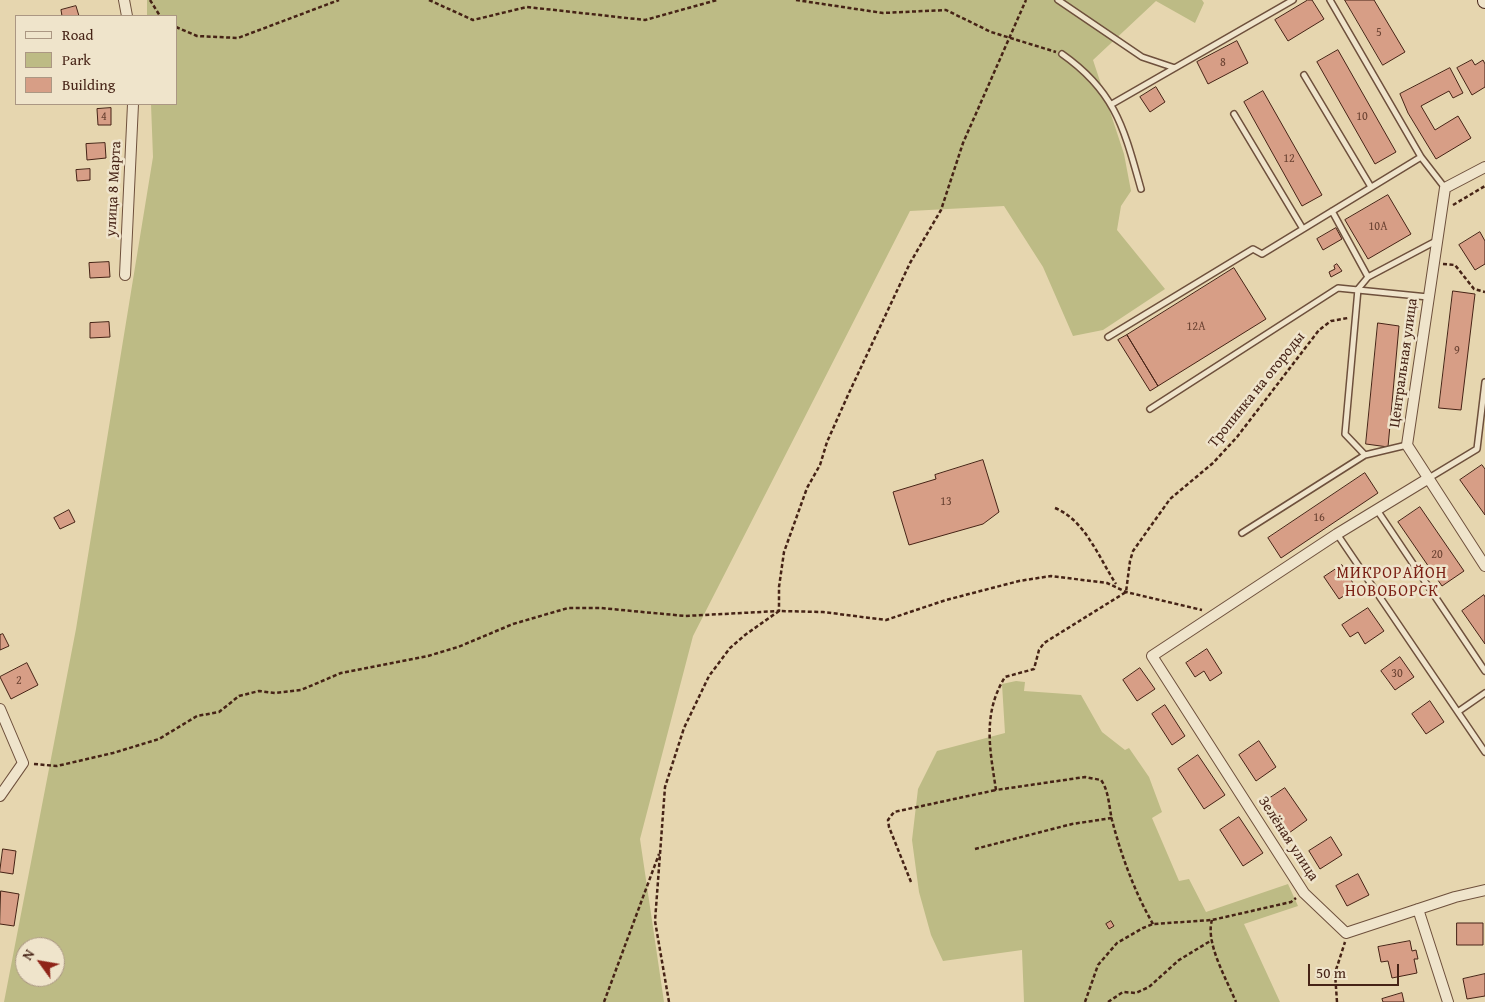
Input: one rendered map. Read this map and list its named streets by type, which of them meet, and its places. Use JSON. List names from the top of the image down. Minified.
{"streets":{"street":["улица 8 Марта","Центральная улица","Зелёная улица"],"path":["Тропинка на огороды"]},"districts":["МИКРОРАЙОН НОВОБОРСК"],"house_numbers":["5","8","4","10","12","10А","12А","9","13","16","20","30","2"],"legend":["Road","Park","Building"],"scale_bar":"50 m","north":"top left"}
